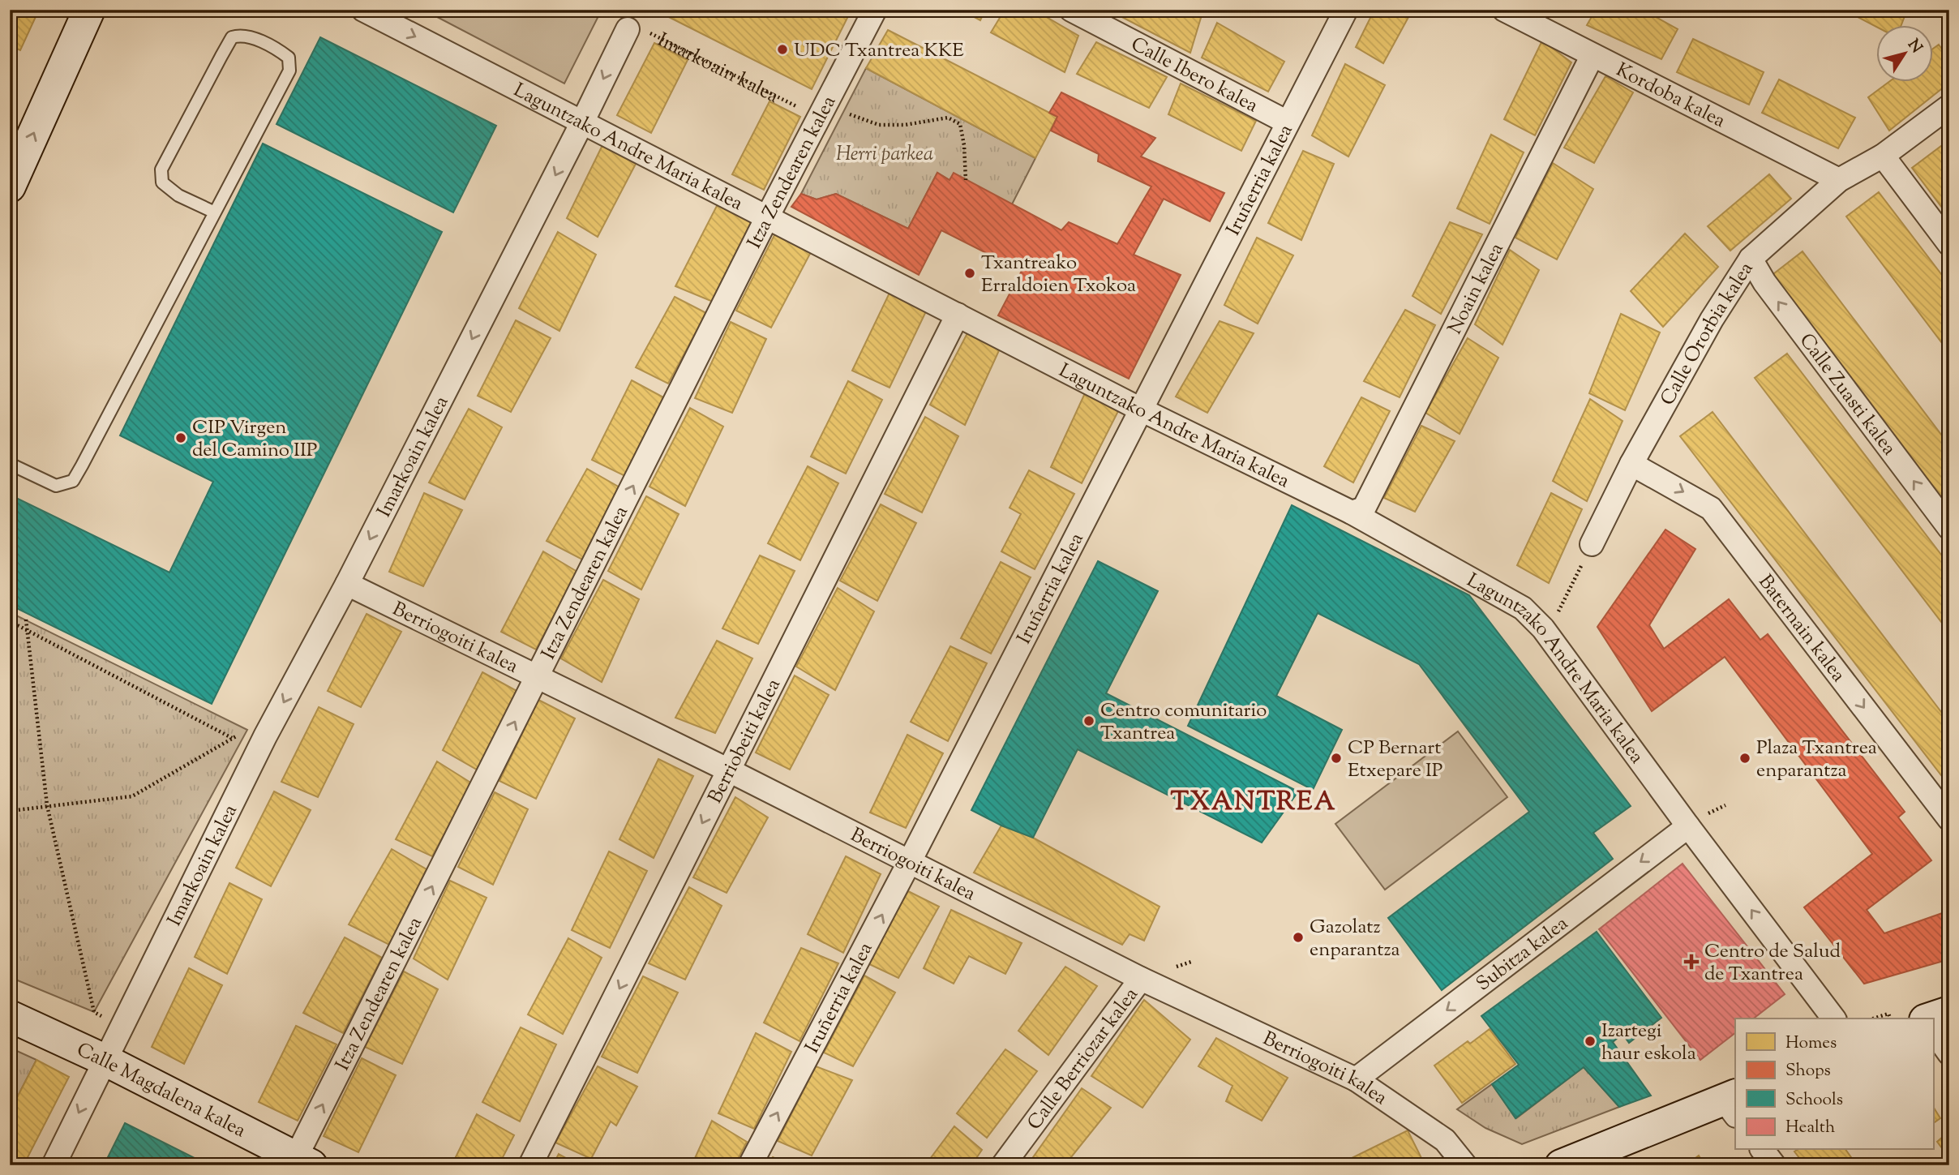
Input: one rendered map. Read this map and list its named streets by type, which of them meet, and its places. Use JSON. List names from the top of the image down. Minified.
{"streets":{"main road":["Calle Magdalena kalea"],"street":["Imarkoain kalea","Calle Ibero kalea","Kordoba kalea","Laguntzako Andre Maria kalea","Itza Zendearen kalea","Iruñerria kalea","Noain kalea","Calle Ororbia kalea","Calle Zuasti kalea","Baternain kalea","Berriogoiti kalea","Berriobeiti kalea","Subitza kalea","Calle Berriozar kalea"]},"crossings":[["Imarkoain kalea","Laguntzako Andre Maria kalea"],["Imarkoain kalea","Berriogoiti kalea"],["Imarkoain kalea","Calle Magdalena kalea"],["Calle Ibero kalea","Iruñerria kalea"],["Kordoba kalea","Noain kalea"],["Kordoba kalea","Calle Ororbia kalea"],["Laguntzako Andre Maria kalea","Itza Zendearen kalea"],["Laguntzako Andre Maria kalea","Iruñerria kalea"],["Laguntzako Andre Maria kalea","Noain kalea"],["Laguntzako Andre Maria kalea","Berriobeiti kalea"],["Laguntzako Andre Maria kalea","Subitza kalea"],["Itza Zendearen kalea","Berriogoiti kalea"],["Itza Zendearen kalea","Calle Magdalena kalea"],["Iruñerria kalea","Berriogoiti kalea"],["Calle Ororbia kalea","Calle Zuasti kalea"],["Calle Ororbia kalea","Baternain kalea"],["Berriogoiti kalea","Berriobeiti kalea"],["Berriogoiti kalea","Subitza kalea"],["Berriogoiti kalea","Calle Berriozar kalea"]],"one_way":["Imarkoain kalea","Itza Zendearen kalea","Calle Zuasti kalea","Baternain kalea","Berriobeiti kalea","Subitza kalea"],"districts":["TXANTREA"],"parks":["Herri parkea"],"places":{"other":["UDC Txantrea KKE","Txantreako Erraldoien Txokoa","CIP Virgen del Camino IIP","Centro comunitario Txantrea","CP Bernart Etxepare IP","Plaza Txantrea enparantza","Gazolatz enparantza","Izartegi haur eskola"],"health":["Centro de Salud de Txantrea"]},"legend":["Homes","Shops","Schools","Health"],"north":"top right"}
